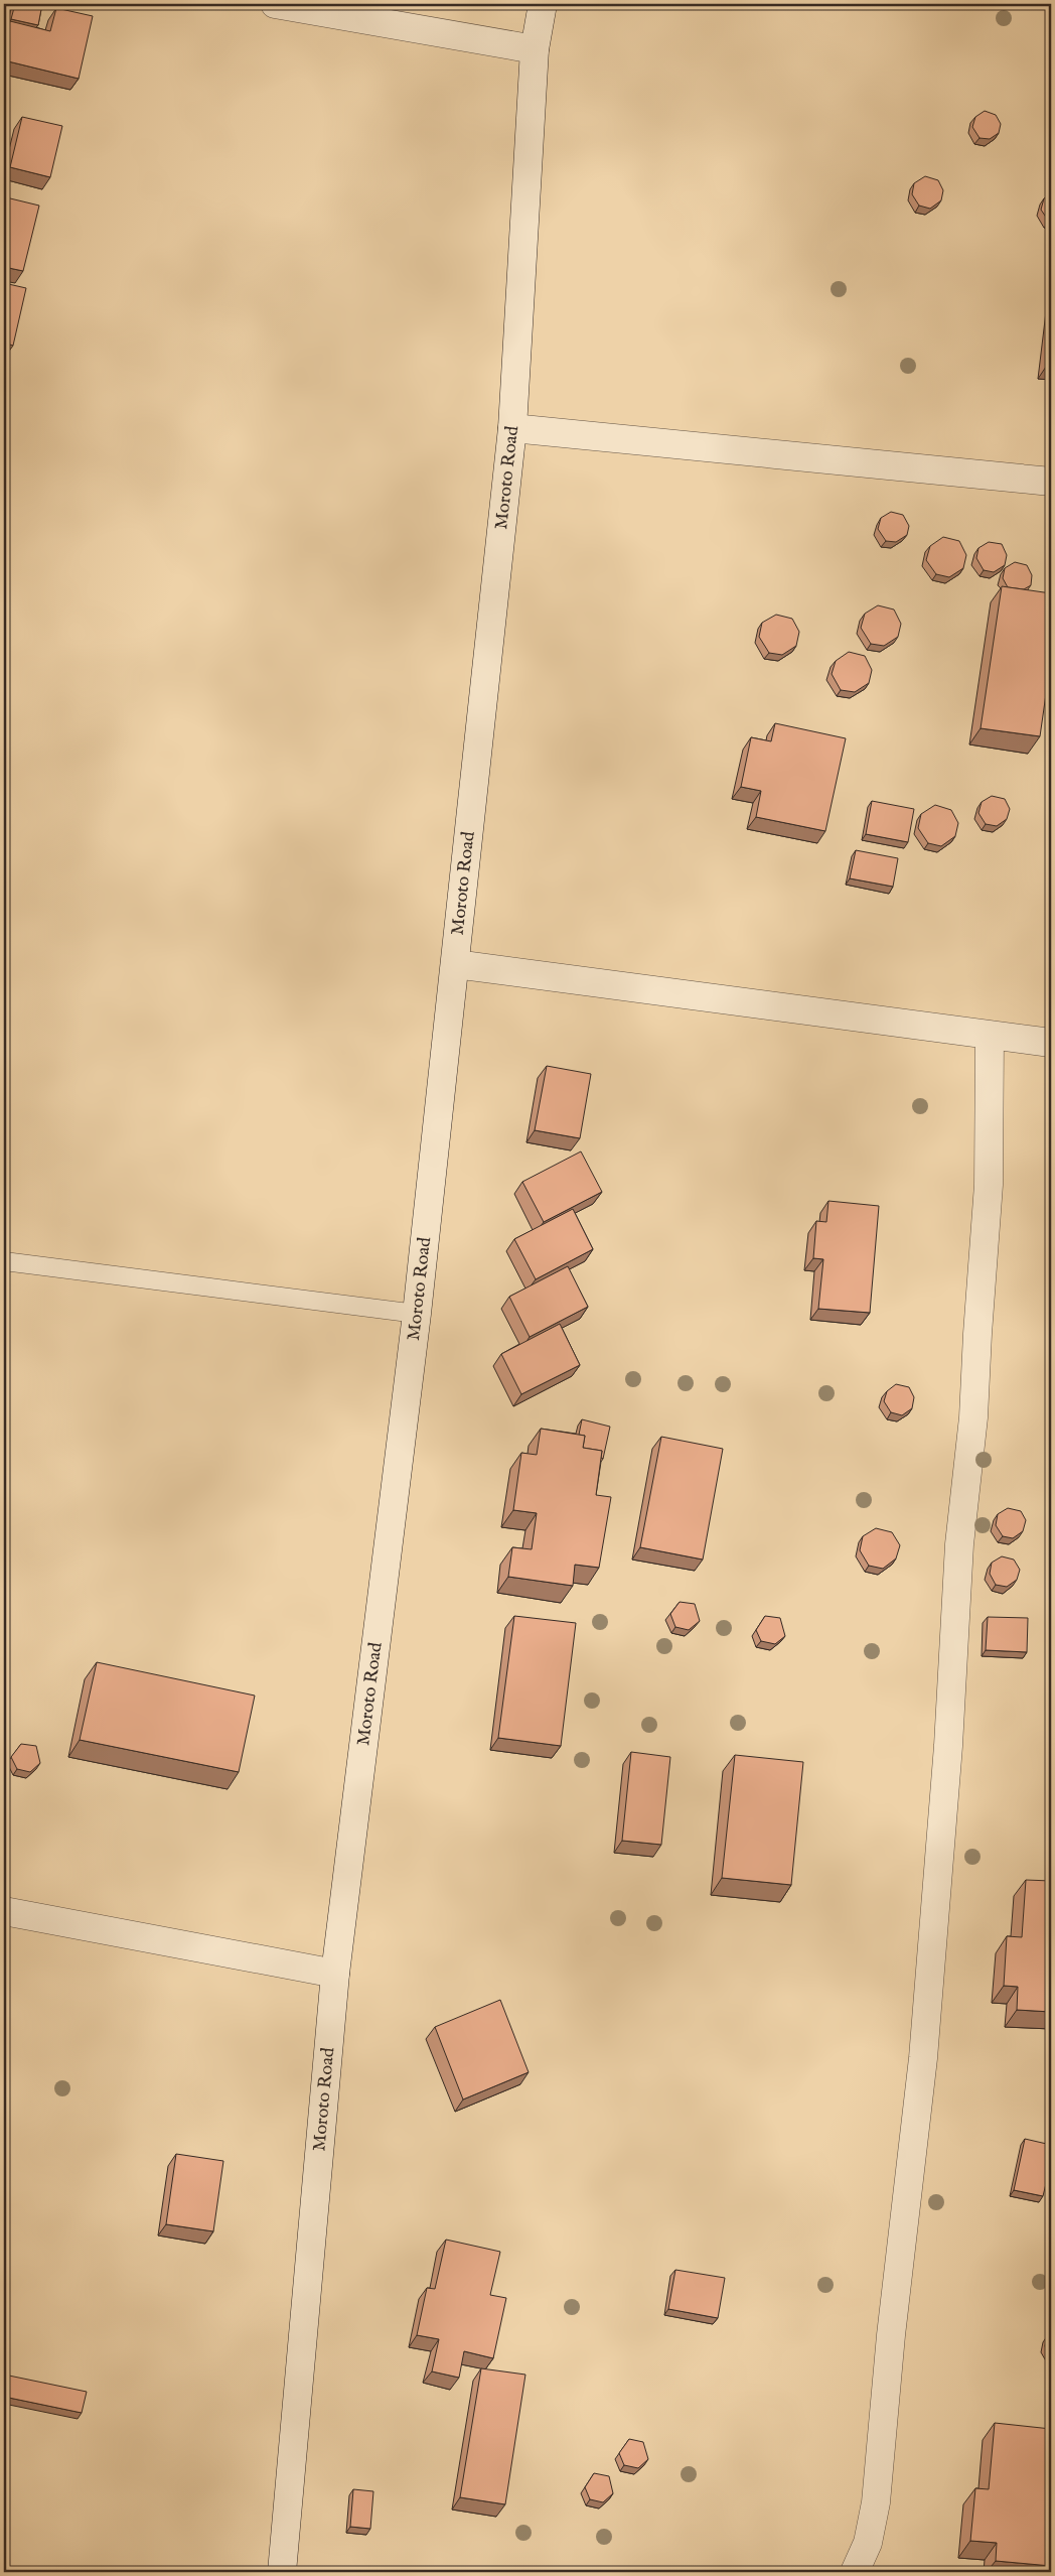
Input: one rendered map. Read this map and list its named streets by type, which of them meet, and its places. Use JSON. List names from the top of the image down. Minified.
{"streets":{"street":["Moroto Road"]}}
